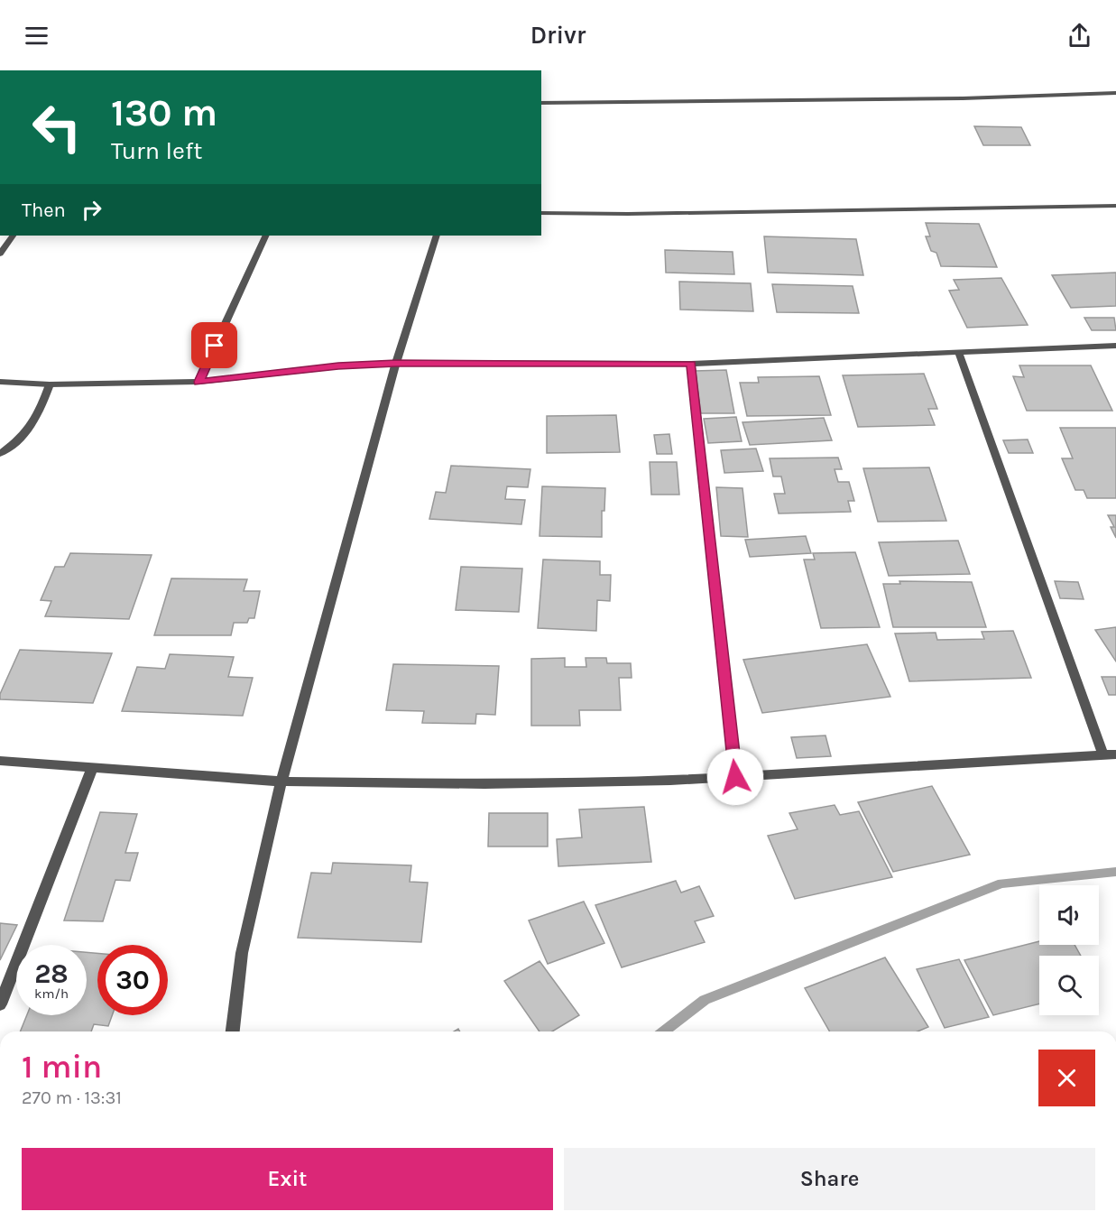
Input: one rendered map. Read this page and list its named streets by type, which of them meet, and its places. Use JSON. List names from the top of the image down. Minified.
{"page":{"header":"Drivr","turn":["130 m","Turn left"],"then":"Then","speed":"28 km/h","limit":"30","heading":["1 min","270 m · 13:31"],"buttons":["Exit","Share"]}}
